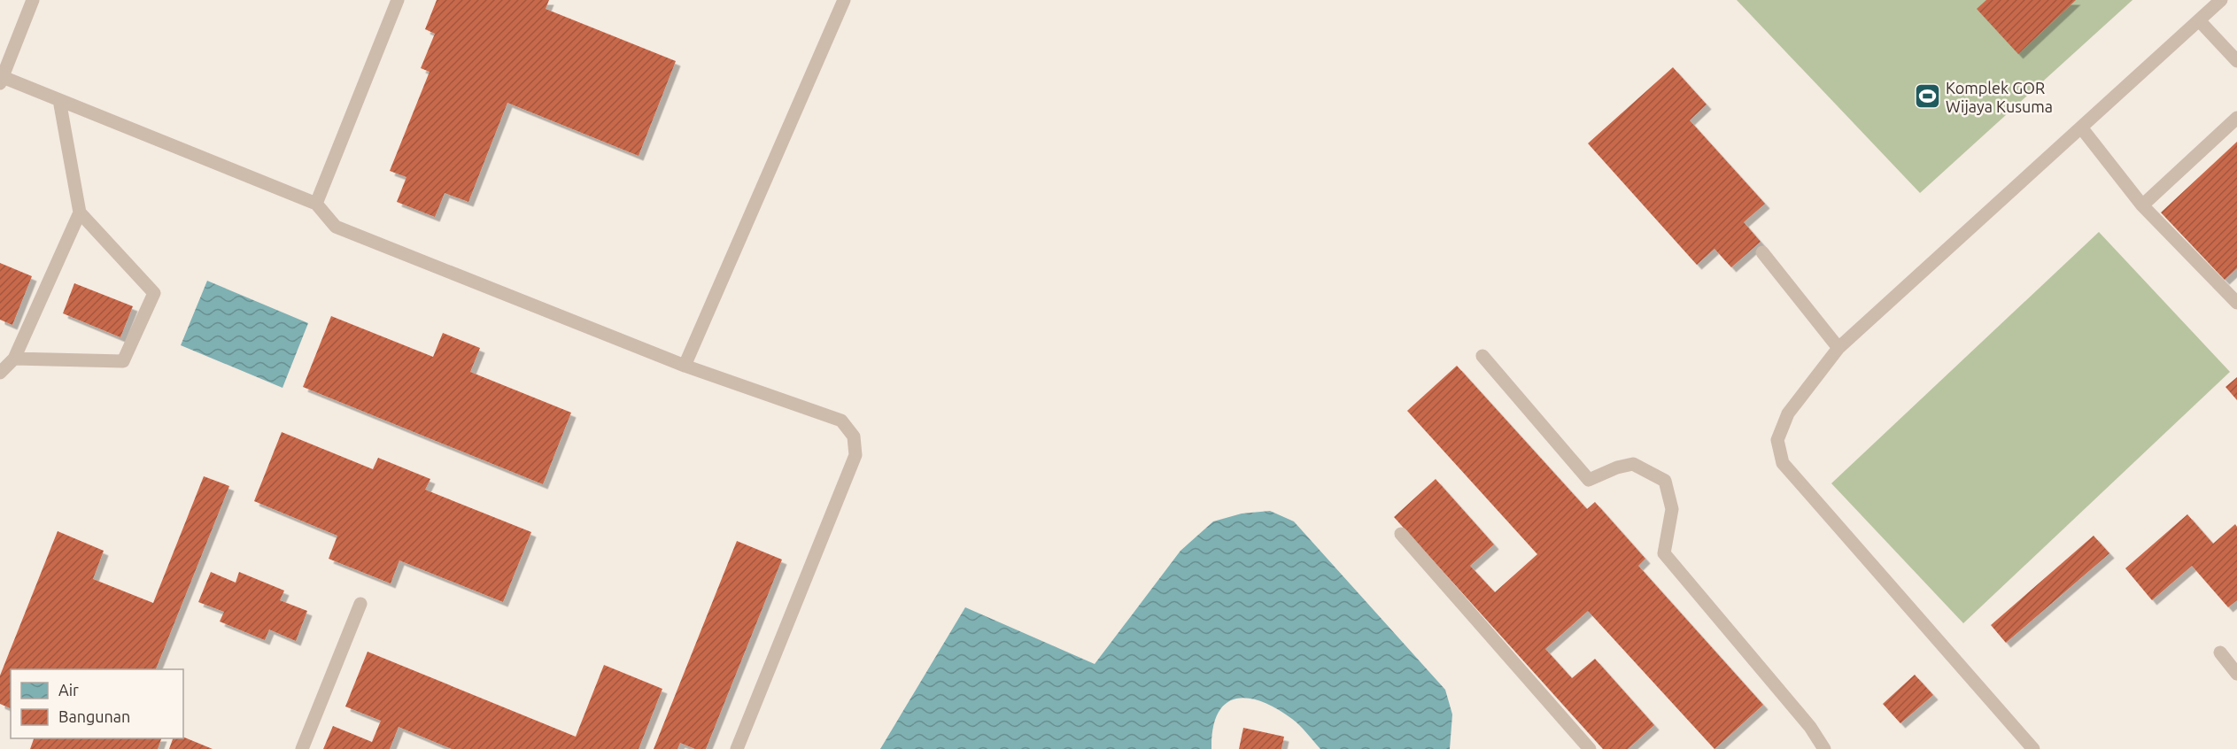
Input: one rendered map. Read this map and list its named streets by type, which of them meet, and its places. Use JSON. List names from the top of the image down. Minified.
{"places":{"sports":["Komplek GOR Wijaya Kusuma"]},"legend":["Air","Bangunan"]}
